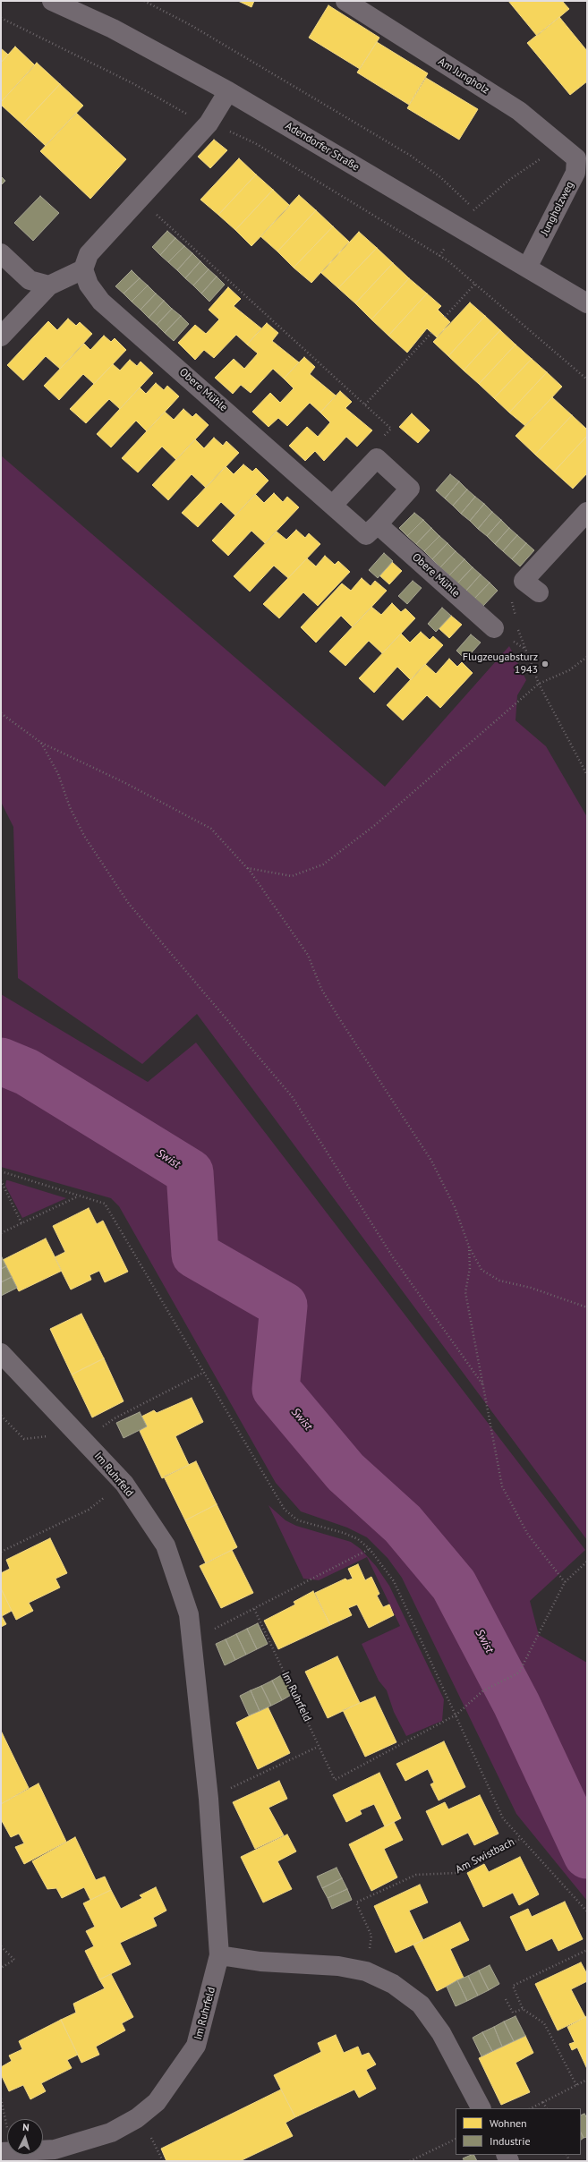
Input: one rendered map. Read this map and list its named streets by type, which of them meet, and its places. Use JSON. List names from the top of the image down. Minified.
{"streets":{"street":["Am Jungholz","Adendorfer Straße","Jungholzweg","Obere Mühle","Im Ruhrfeld"],"path":["Am Swistbach"]},"crossings":[["Am Jungholz","Jungholzweg"],["Adendorfer Straße","Jungholzweg"]],"water":["Swist"],"places":["Flugzeugabsturz 1943"],"legend":["Wohnen","Industrie"],"north":"top"}
